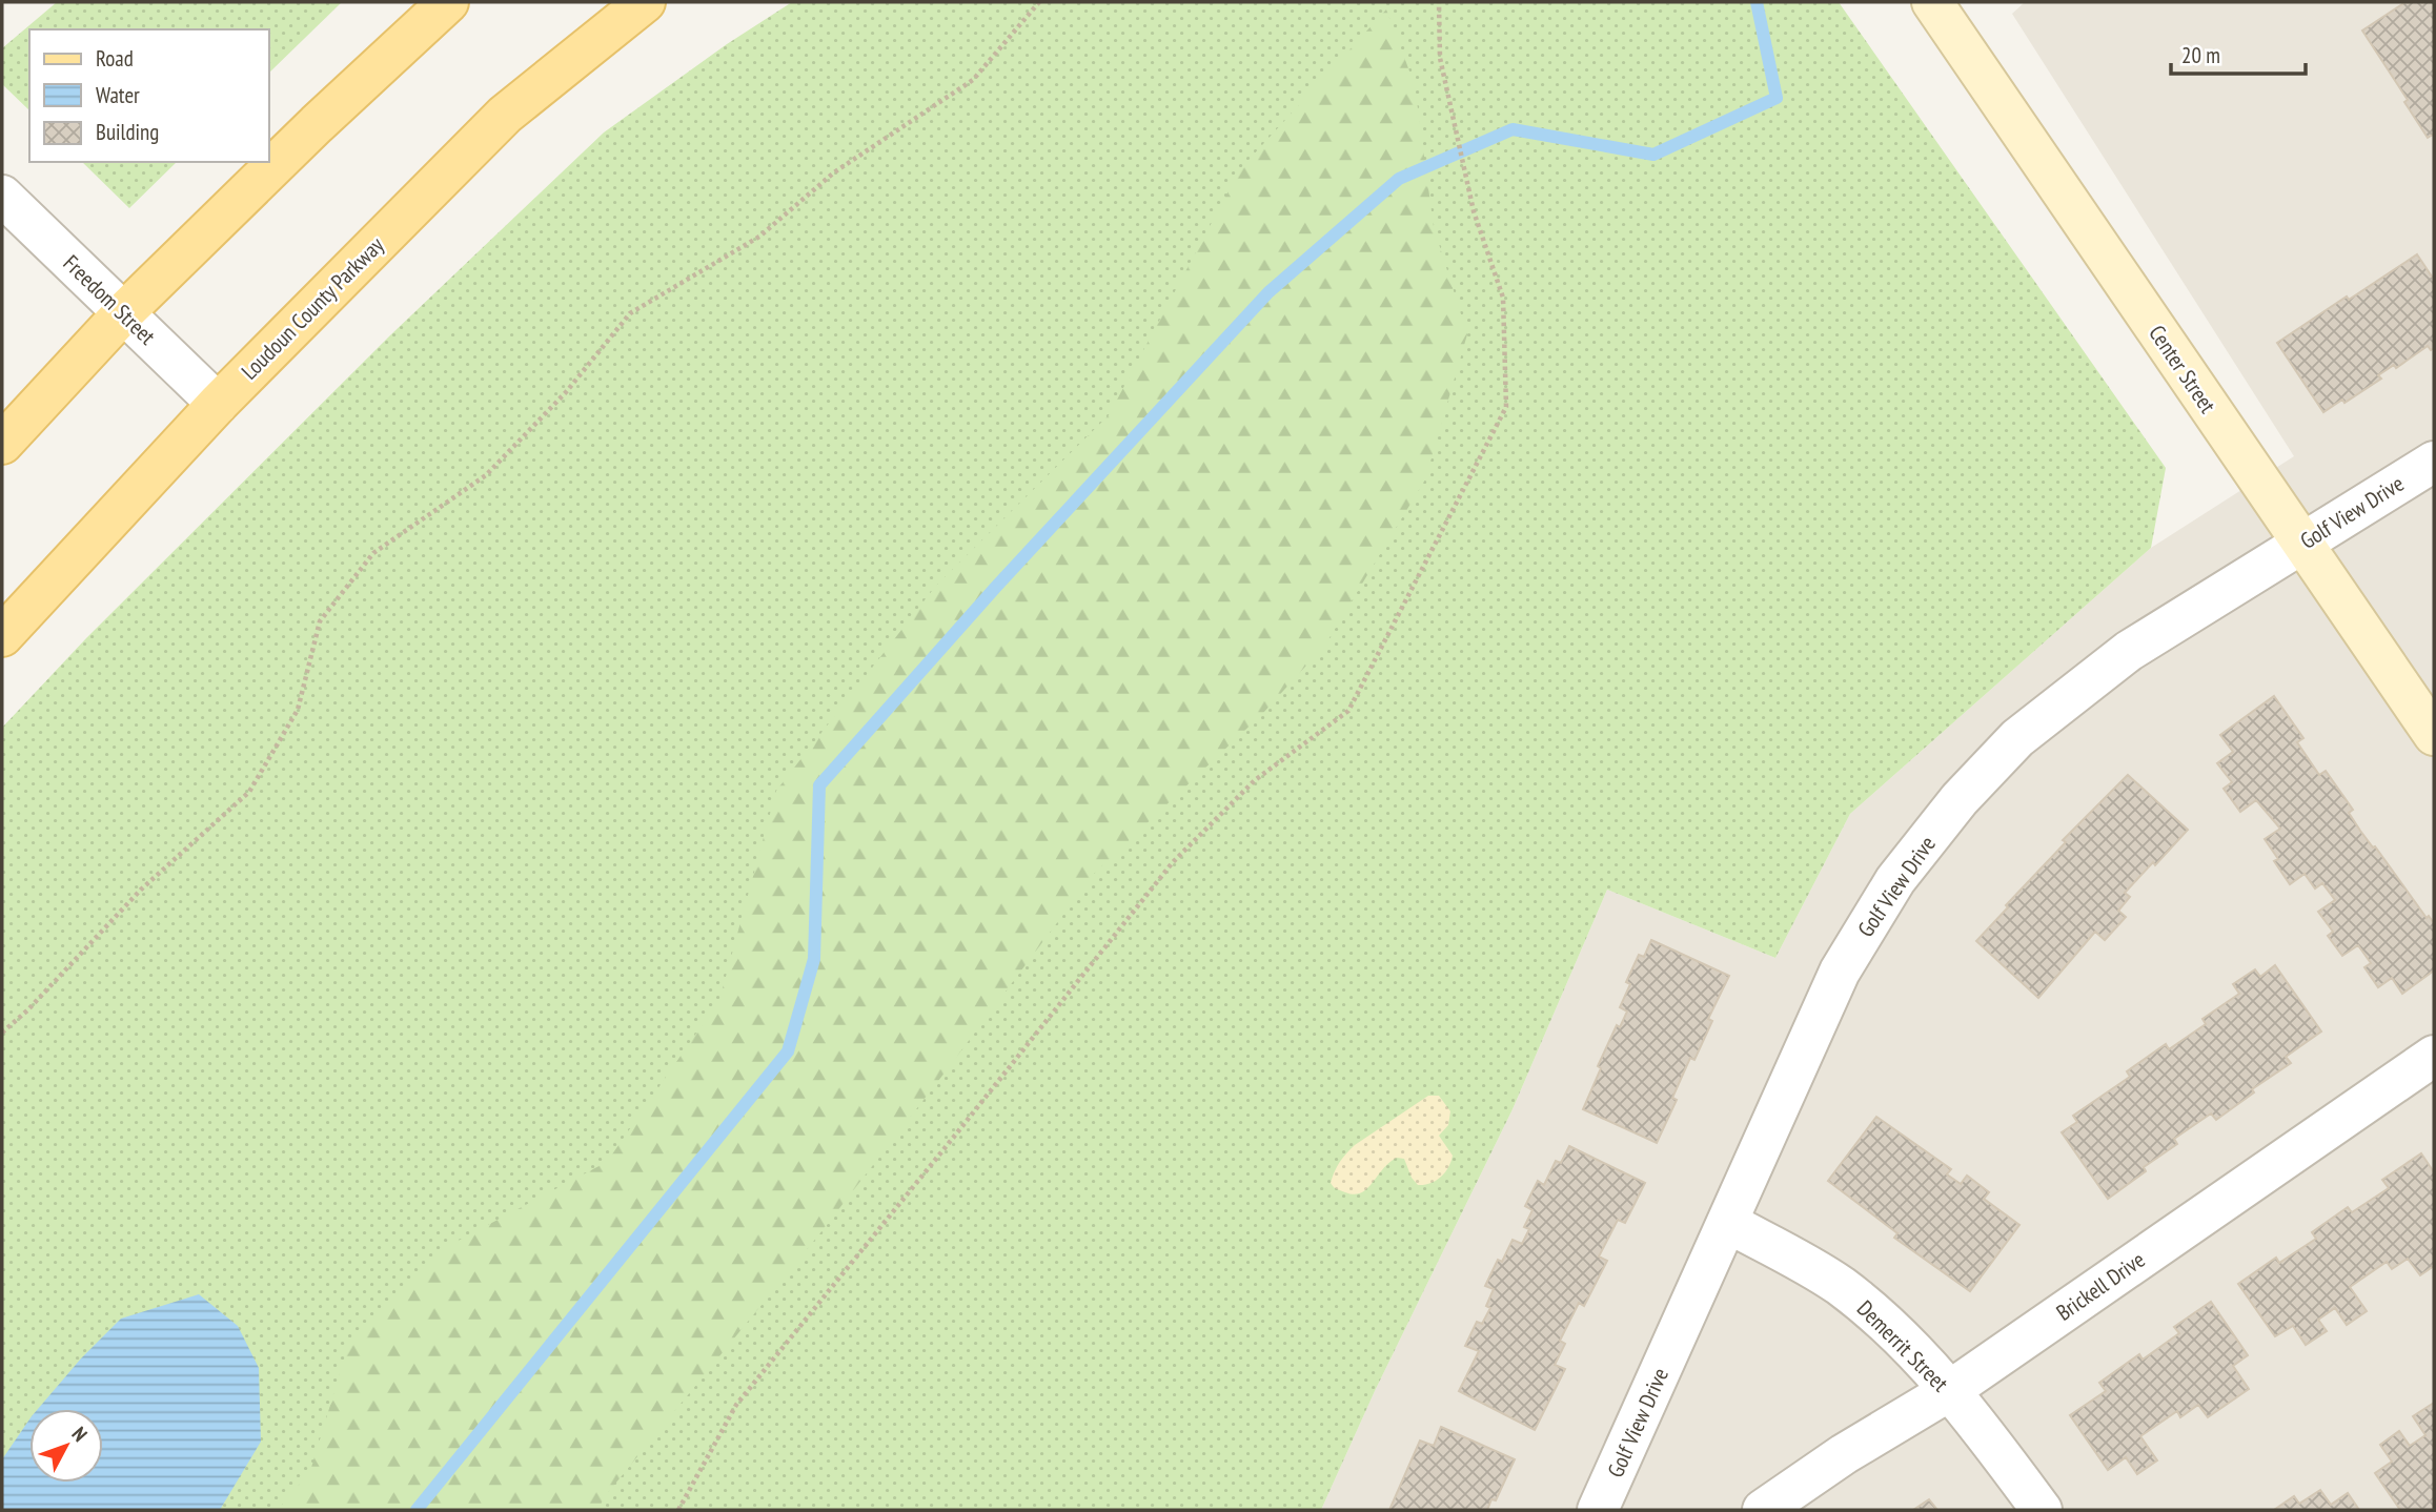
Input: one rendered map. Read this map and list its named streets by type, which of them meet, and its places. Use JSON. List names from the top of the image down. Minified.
{"streets":{"main road":["Loudoun County Parkway"],"street":["Freedom Street","Center Street","Golf View Drive","Brickell Drive","Demerrit Street"]},"crossings":[["Freedom Street","Loudoun County Parkway"],["Center Street","Golf View Drive"],["Golf View Drive","Demerrit Street"],["Brickell Drive","Demerrit Street"]],"legend":["Road","Water","Building"],"scale_bar":"20 m","north":"top right"}
